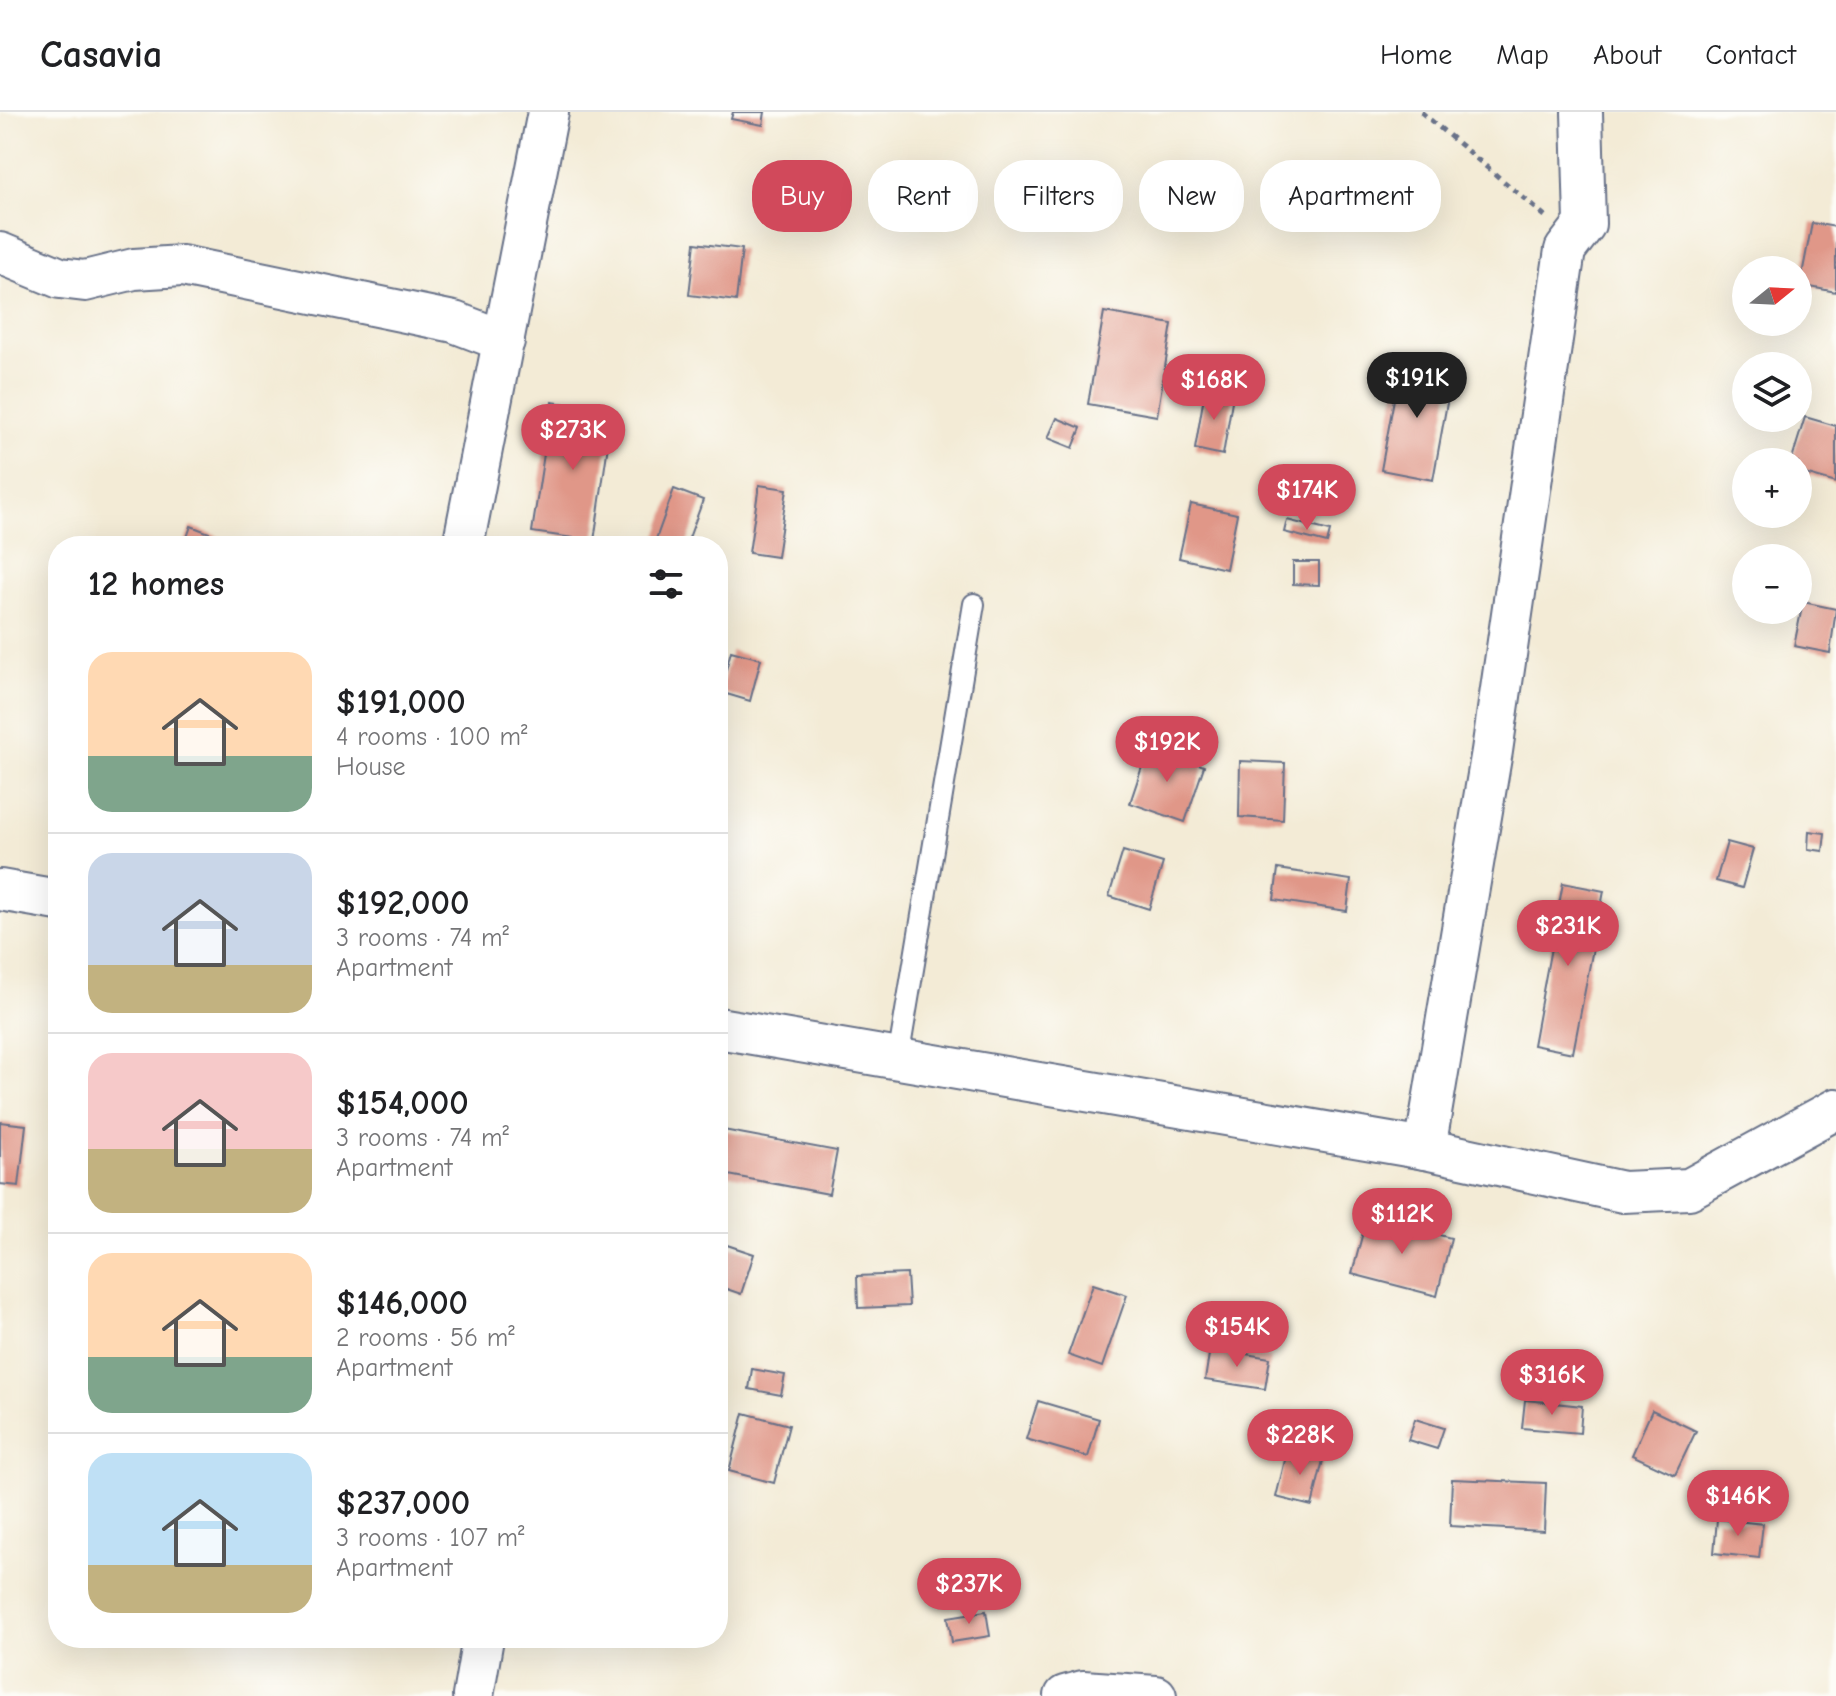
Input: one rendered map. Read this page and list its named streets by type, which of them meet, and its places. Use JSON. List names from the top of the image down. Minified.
{"north":"right","page":{"header":"Casavia","nav":["Home","Map","About","Contact"],"chip":["Buy","Rent","Filters","New","Apartment"],"map_buttons":["+","−"],"price":["$191K","$168K","$273K","$174K","$192K","$231K","$112K","$154K","$316K","$228K","$146K","$237K"],"heading":"12 homes","list":[{"name":"$191,000","note":"4 rooms · 100 m² · House"},{"name":"$192,000","note":"3 rooms · 74 m² · Apartment"},{"name":"$154,000","note":"3 rooms · 74 m² · Apartment"},{"name":"$146,000","note":"2 rooms · 56 m² · Apartment"},{"name":"$237,000","note":"3 rooms · 107 m² · Apartment"}]}}
